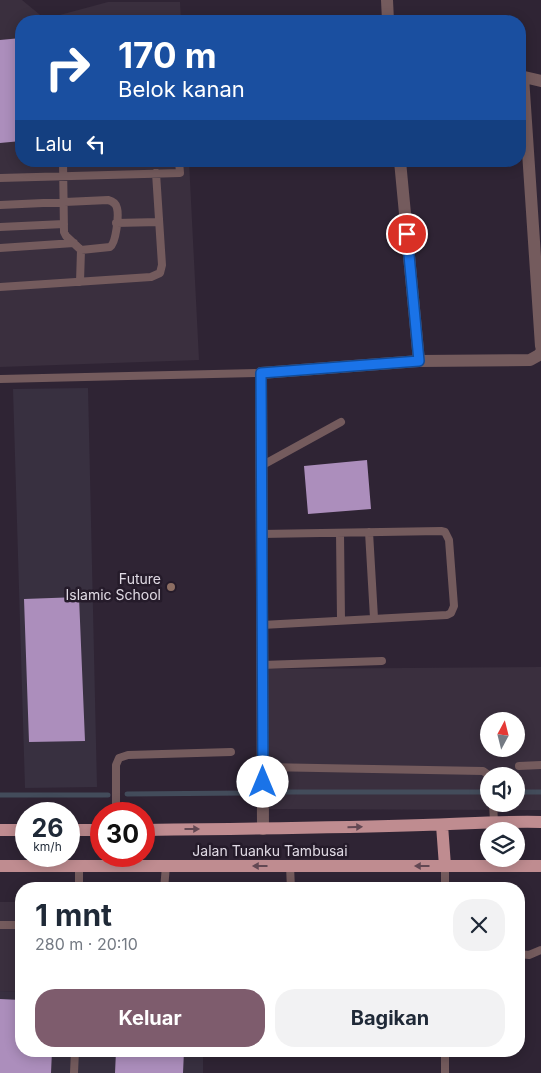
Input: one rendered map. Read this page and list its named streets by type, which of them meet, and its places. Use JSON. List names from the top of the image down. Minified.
{"streets":{"main road":["Jalan Tuanku Tambusai"]},"places":["Future Islamic School"],"north":"top","page":{"turn":["170 m","Belok kanan"],"then":"Lalu","speed":"26 km/h","limit":"30","heading":["1 mnt","280 m · 20:10"],"buttons":["Keluar","Bagikan"]}}
